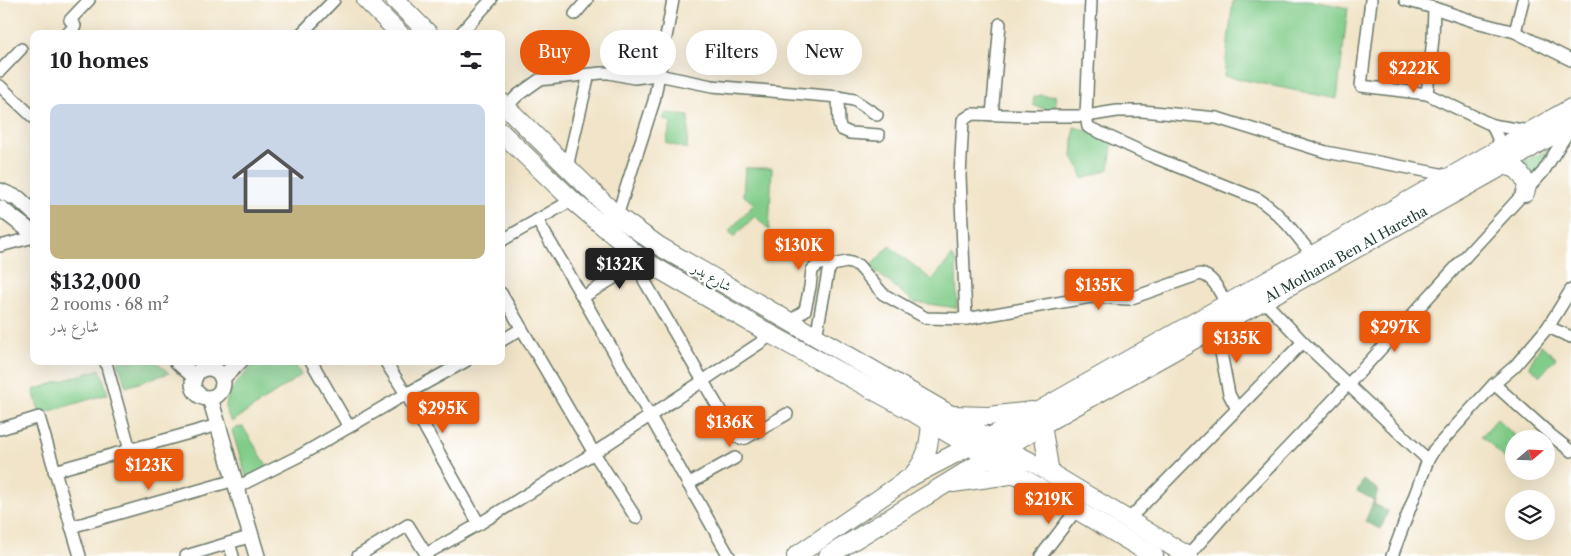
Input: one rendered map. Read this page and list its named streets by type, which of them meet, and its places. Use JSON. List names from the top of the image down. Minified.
{"streets":{"main road":["Al Mothana Ben Al Haretha","شارع بدر"]},"north":"right","page":{"chip":["Buy","Rent","Filters","New"],"heading":"10 homes","price":["$222K","$130K","$132K","$135K","$297K","$135K","$295K","$136K","$123K","$219K"],"list":[{"name":"$132,000","note":"2 rooms · 68 m² · شارع بدر"}]}}
